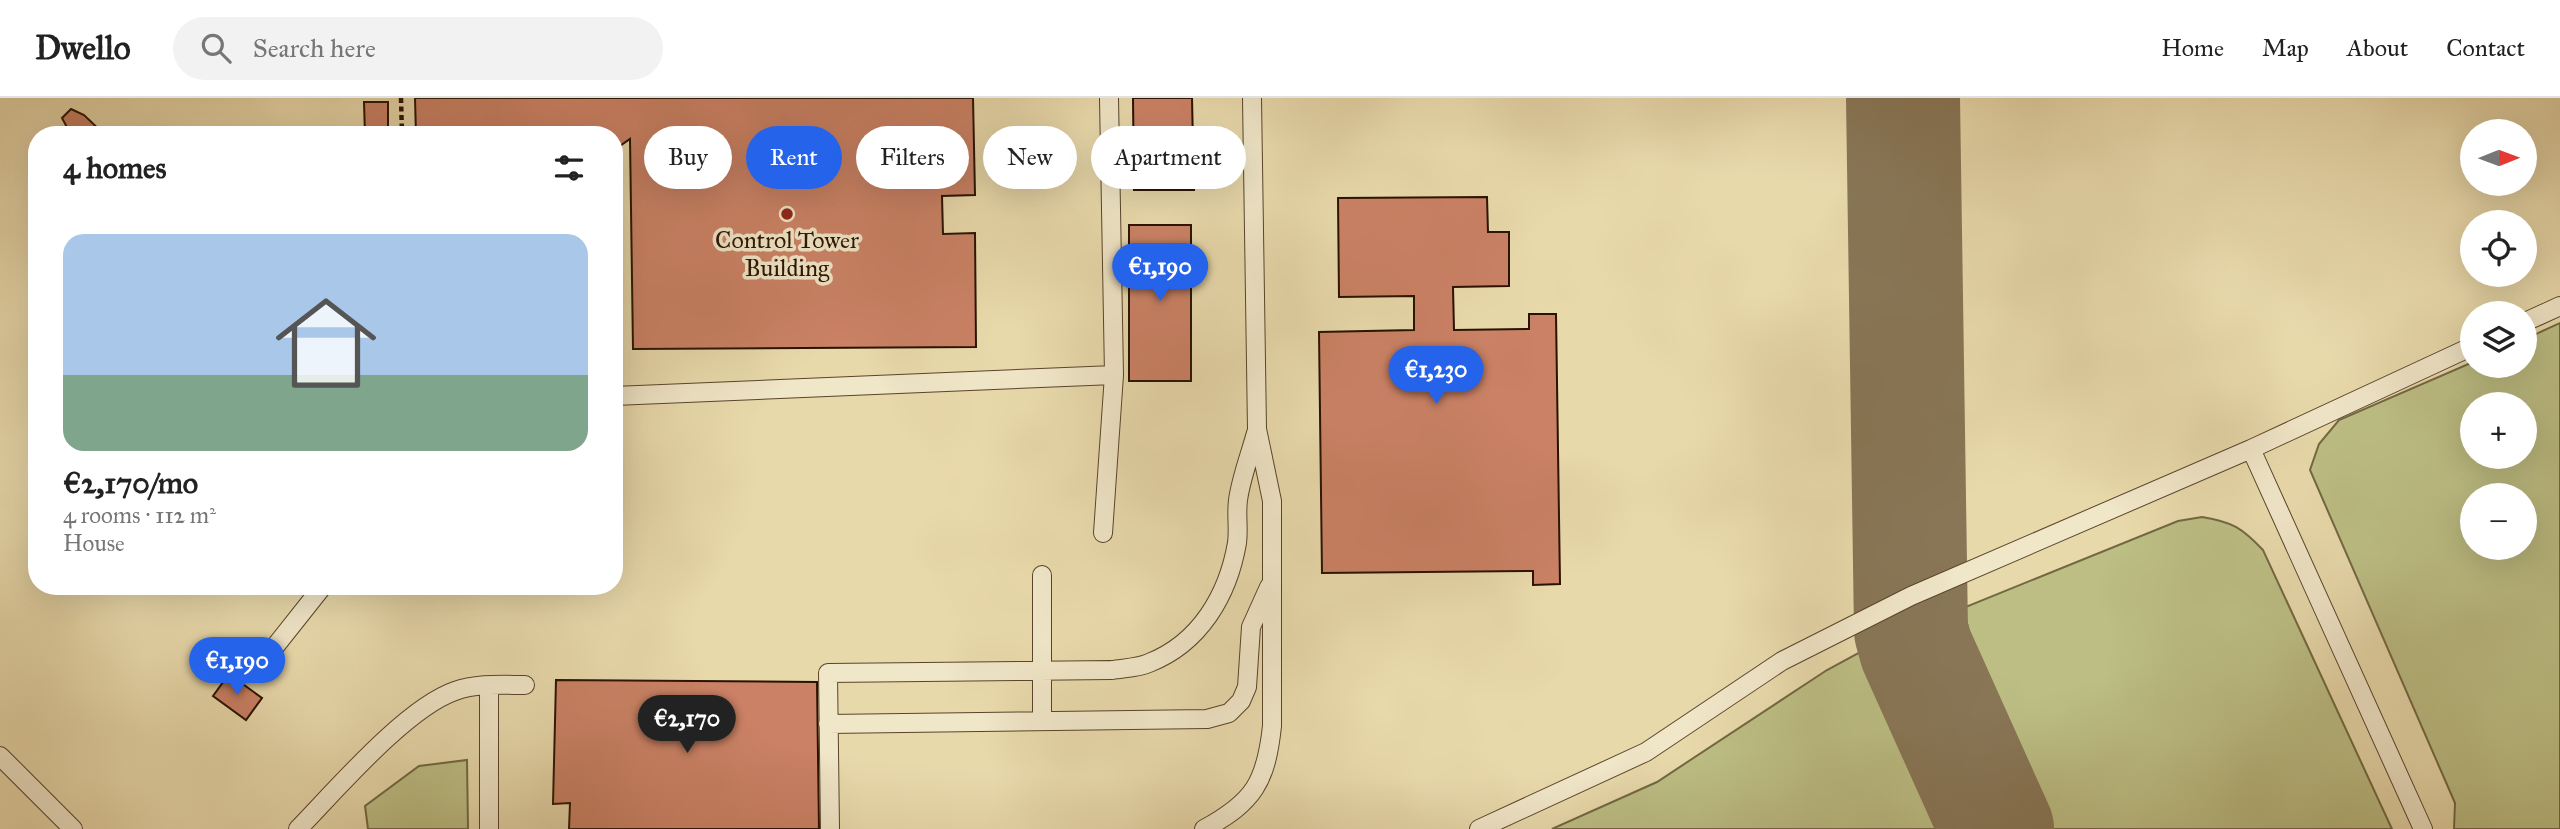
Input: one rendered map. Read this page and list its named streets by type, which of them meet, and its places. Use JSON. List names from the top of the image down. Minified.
{"places":["Control Tower Building"],"north":"right","page":{"header":"Dwello","search":"Search here","nav":["Home","Map","About","Contact"],"map_buttons":["+","−"],"chip":["Buy","Rent","Filters","New","Apartment"],"heading":"4 homes","list":[{"name":"€2,170/mo","note":"4 rooms · 112 m² · House"}],"price":["€1,190","€1,230","€1,190","€2,170"]}}
